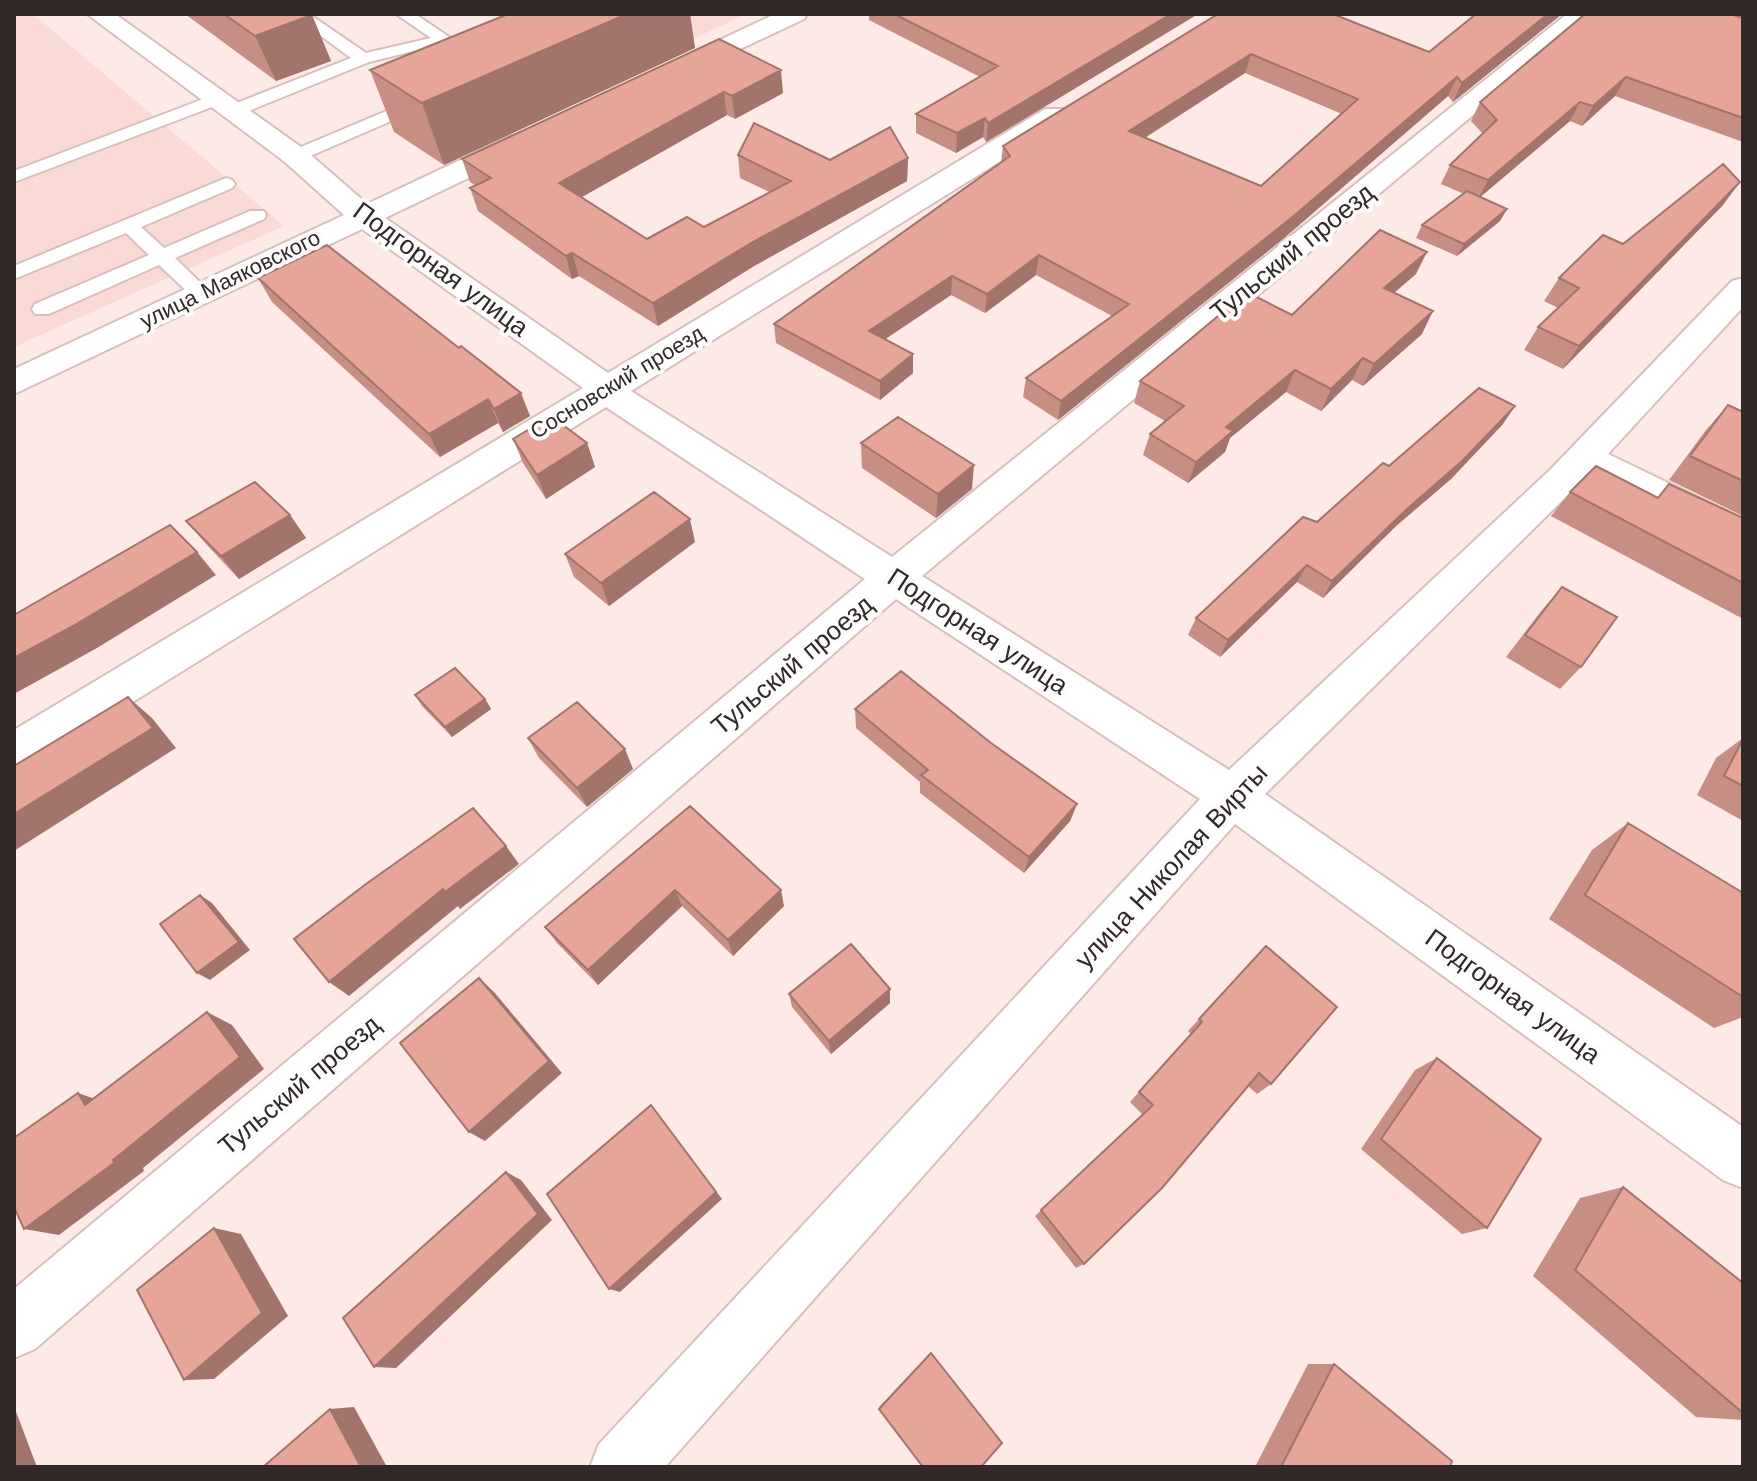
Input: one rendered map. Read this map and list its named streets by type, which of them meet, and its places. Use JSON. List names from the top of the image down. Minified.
{"streets":{"street":["Тульский проезд","Подгорная улица","улица Маяковского","Сосновский проезд","улица Николая Вирты"]},"crossings":[["Тульский проезд","Подгорная улица"],["Подгорная улица","улица Маяковского"],["Подгорная улица","Сосновский проезд"],["Подгорная улица","улица Николая Вирты"]]}
